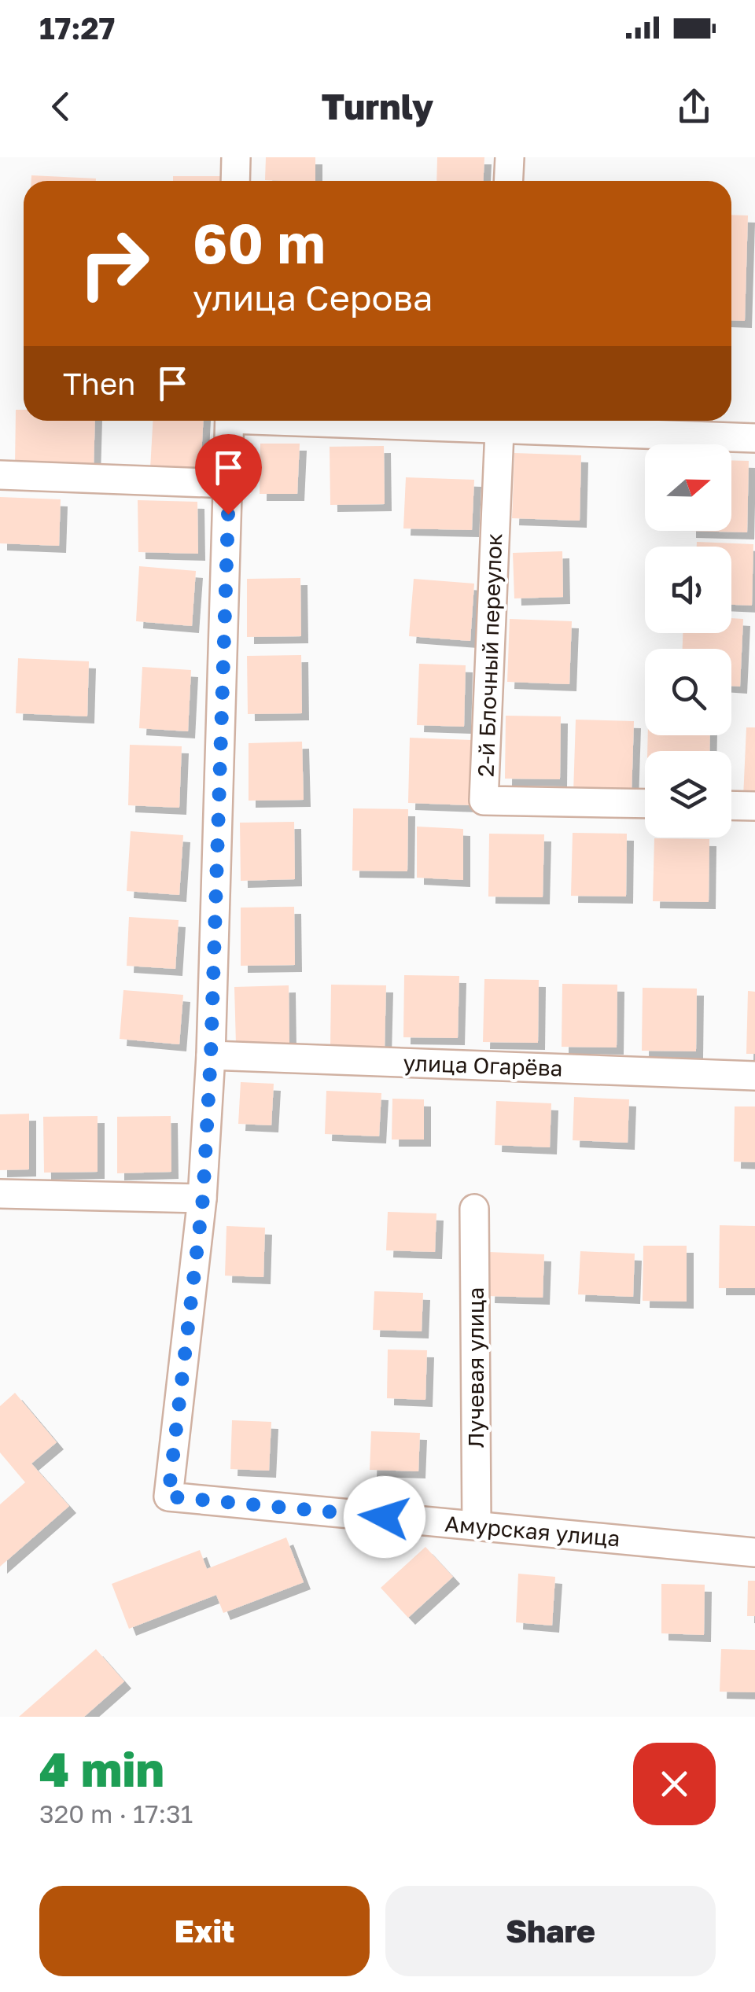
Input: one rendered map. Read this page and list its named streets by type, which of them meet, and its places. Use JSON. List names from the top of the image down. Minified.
{"streets":{"street":["2-й Блочный переулок","улица Огарёва","Лучевая улица","Амурская улица"]},"crossings":[["Лучевая улица","Амурская улица"]],"north":"right","page":{"status":"17:27","header":"Turnly","turn":["60 m","улица Серова"],"then":"Then","heading":["4 min","320 m · 17:31"],"buttons":["Exit","Share"]}}
